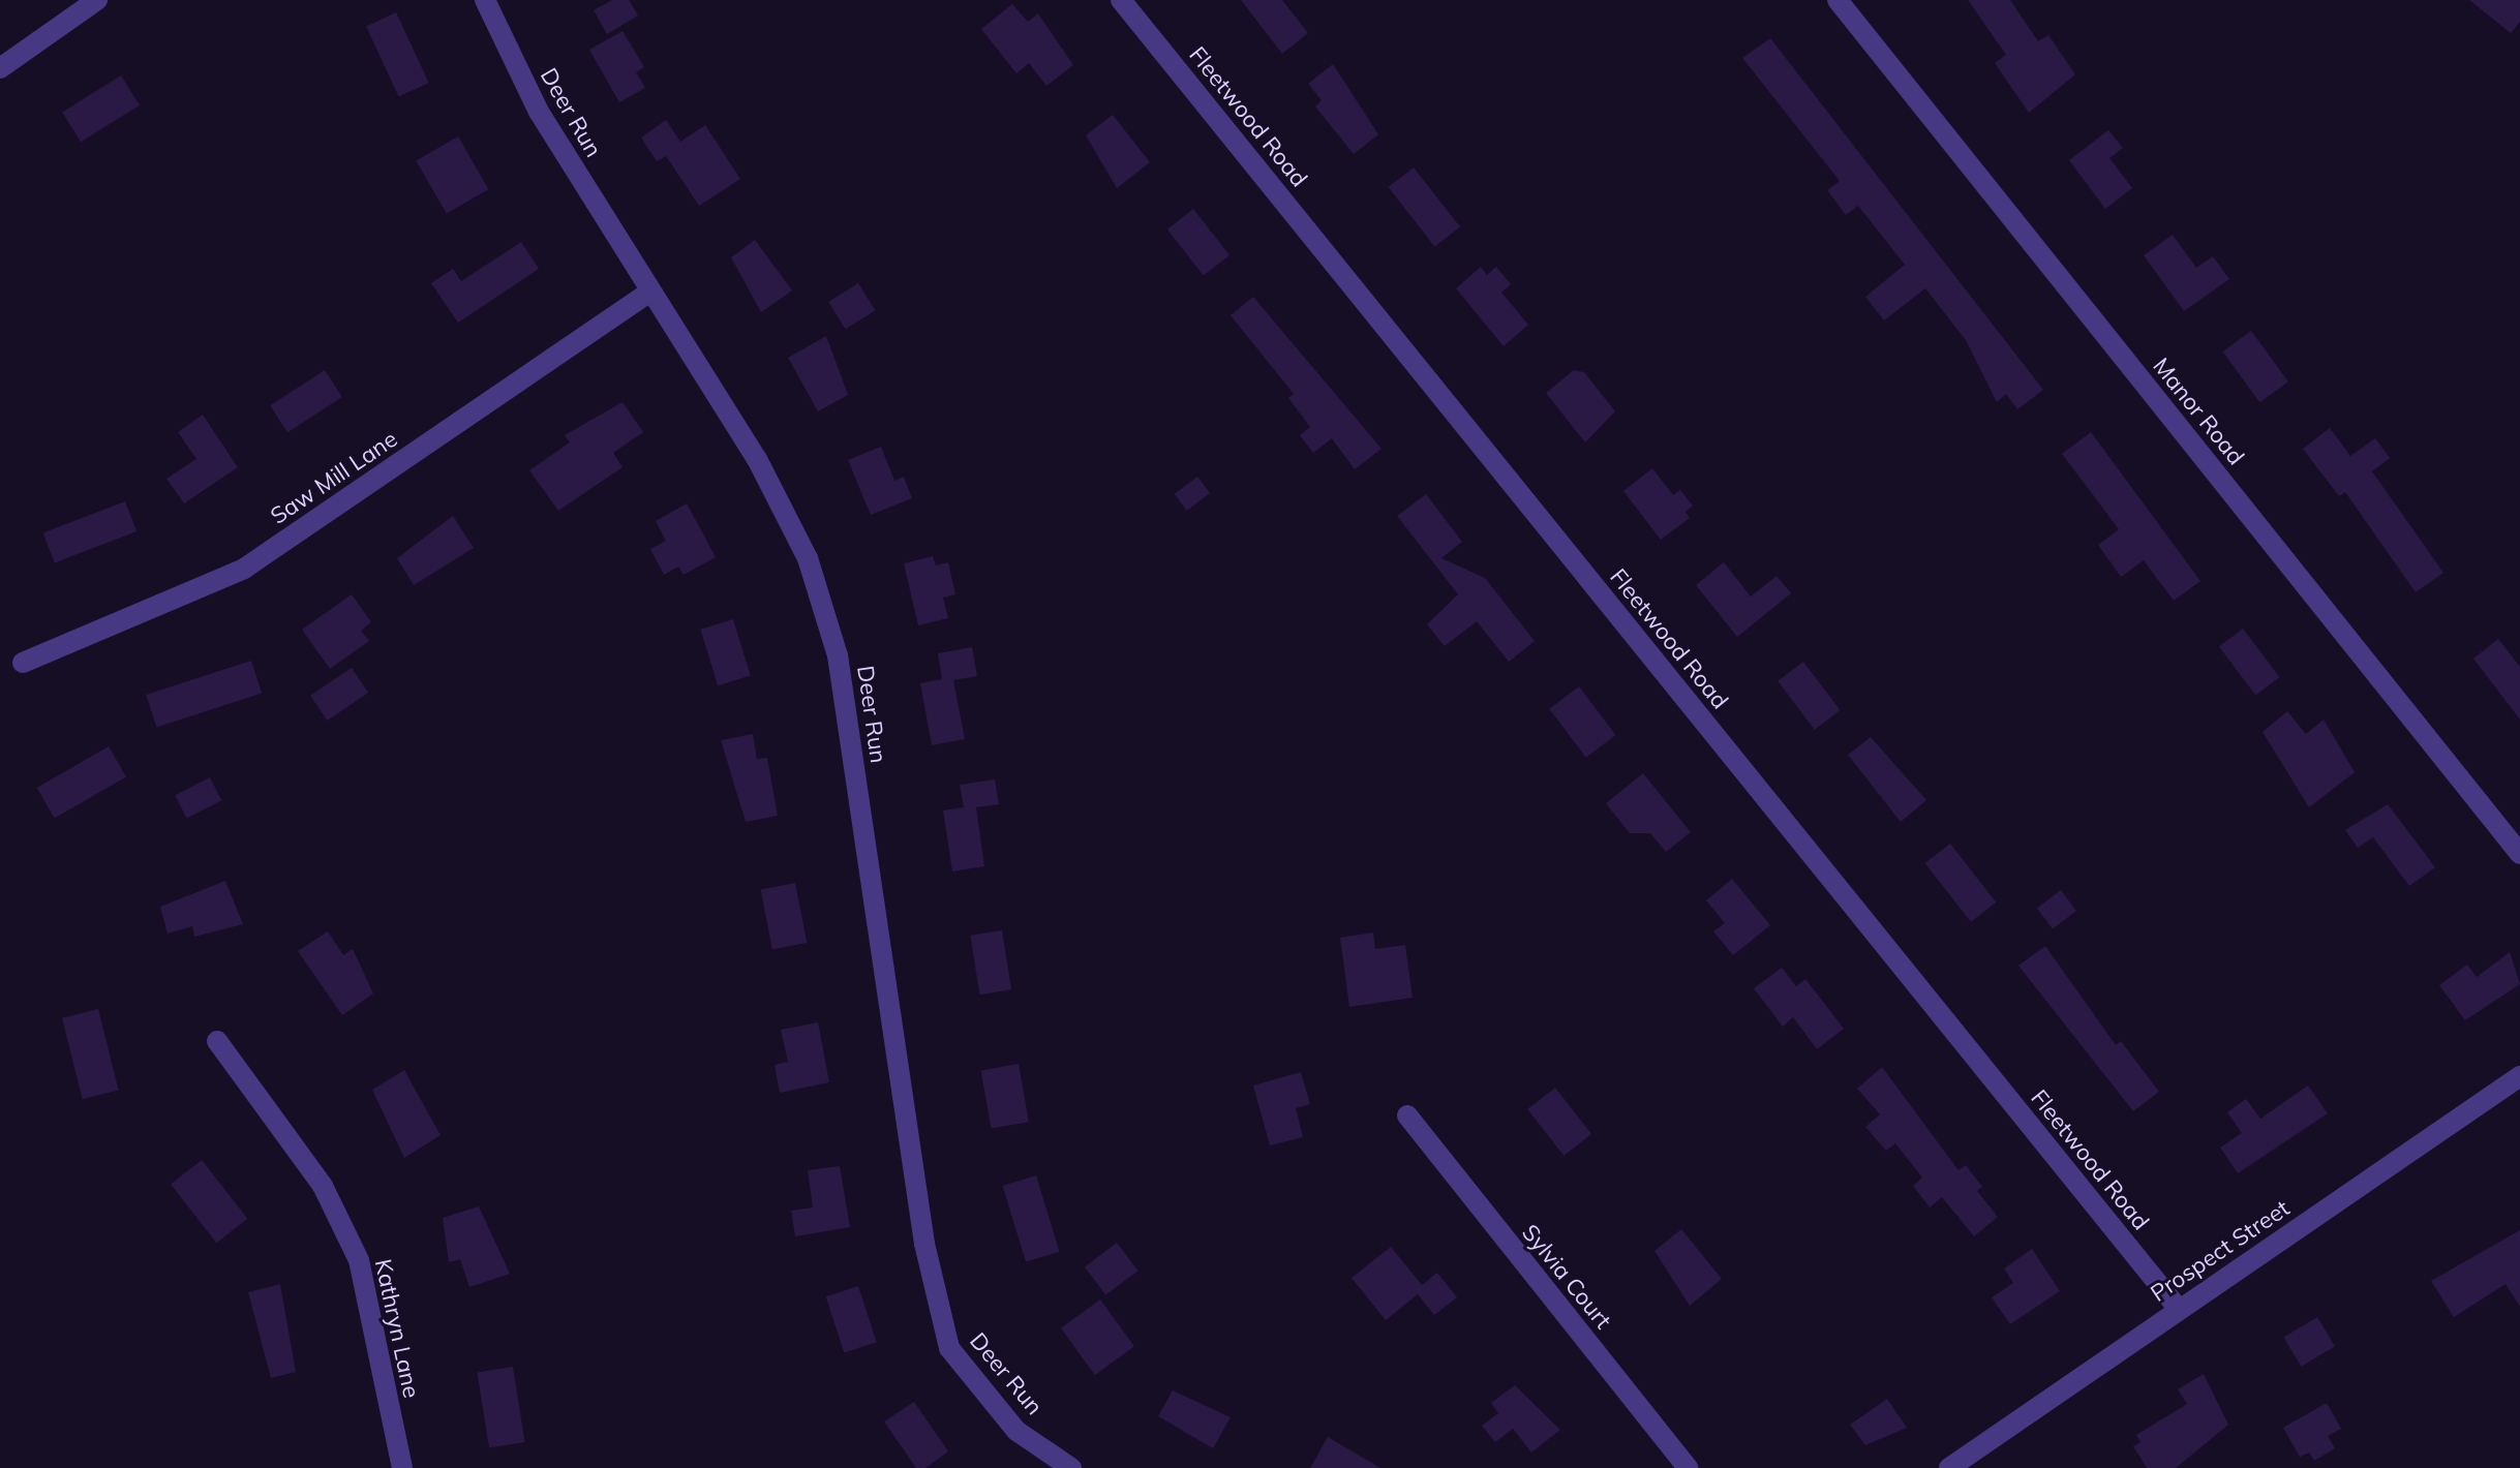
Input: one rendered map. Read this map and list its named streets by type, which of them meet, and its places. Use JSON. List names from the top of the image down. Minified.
{"streets":{"street":["Deer Run","Fleetwood Road","Manor Road","Saw Mill Lane","Prospect Street","Sylvia Court","Kathryn Lane"]},"crossings":[["Deer Run","Saw Mill Lane"],["Fleetwood Road","Prospect Street"]]}
